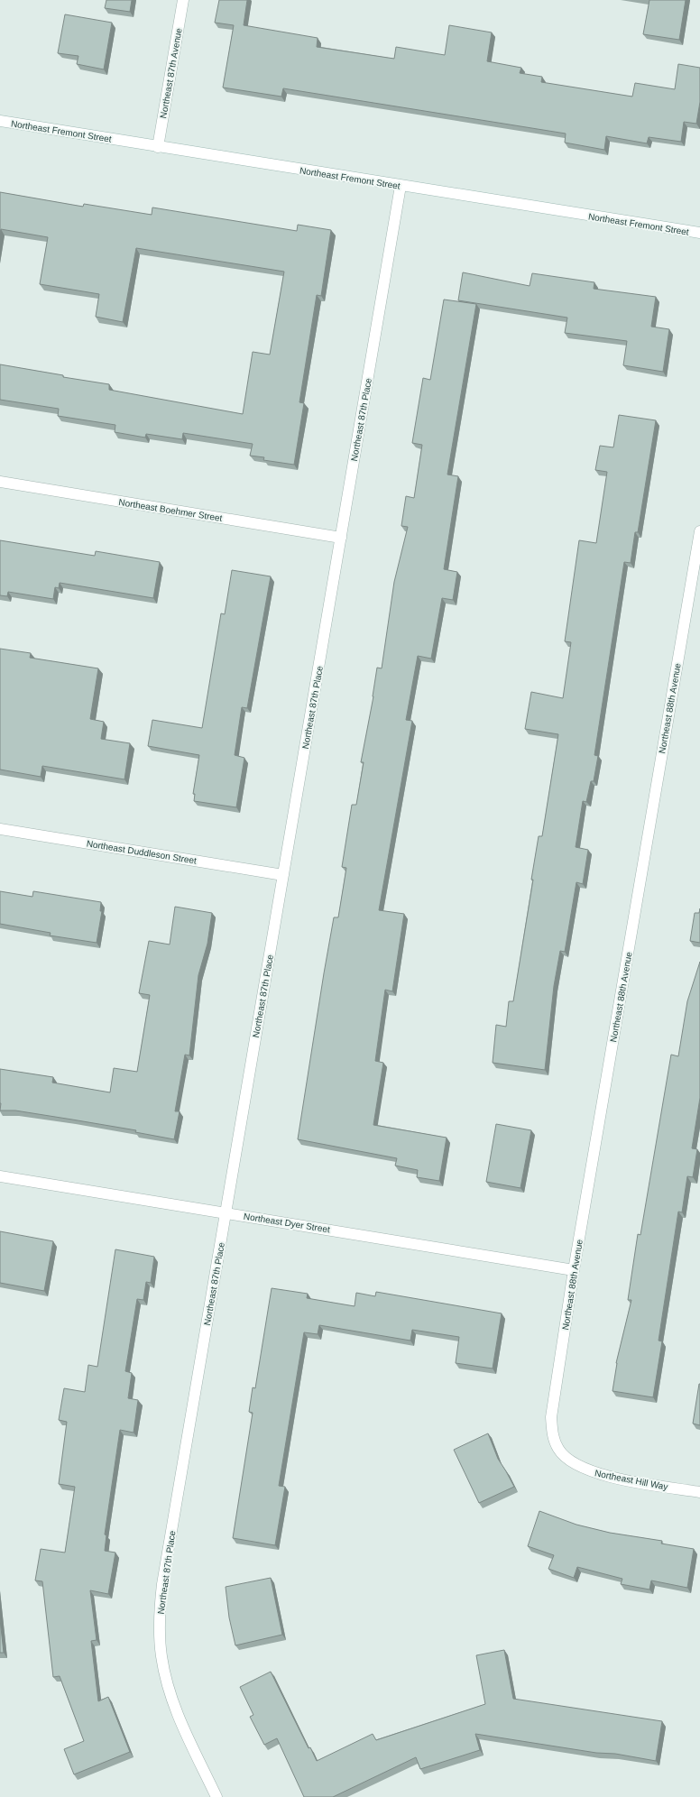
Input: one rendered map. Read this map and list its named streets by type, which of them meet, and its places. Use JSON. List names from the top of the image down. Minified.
{"streets":{"street":["Northeast 87th Avenue","Northeast Fremont Street","Northeast 87th Place","Northeast Boehmer Street","Northeast 88th Avenue","Northeast Duddleson Street","Northeast Dyer Street","Northeast Hill Way"]},"crossings":[["Northeast 87th Avenue","Northeast Fremont Street"],["Northeast Fremont Street","Northeast 87th Place"],["Northeast 87th Place","Northeast Boehmer Street"],["Northeast 87th Place","Northeast Duddleson Street"],["Northeast 87th Place","Northeast Dyer Street"],["Northeast 88th Avenue","Northeast Dyer Street"],["Northeast 88th Avenue","Northeast Hill Way"]]}
